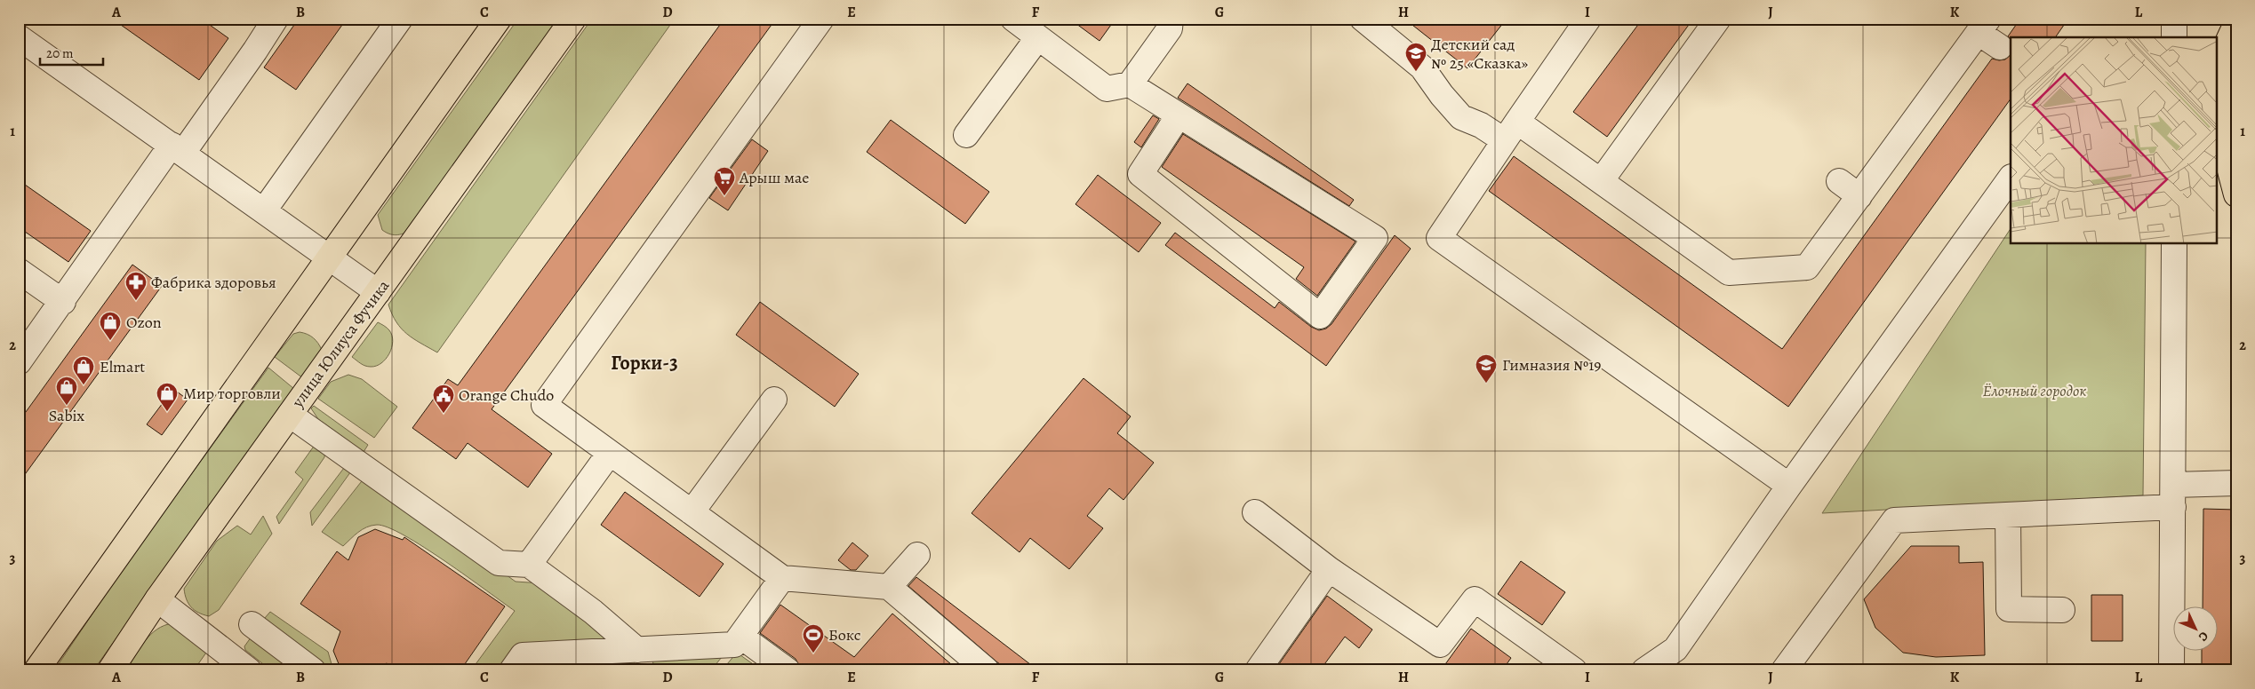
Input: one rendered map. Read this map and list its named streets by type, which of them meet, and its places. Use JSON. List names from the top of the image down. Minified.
{"streets":{"main road":["улица Юлиуса Фучика"]},"districts":["Горки-3"],"parks":["Ёлочный городок"],"places":{"school or university":["Детский сад № 25 «Сказка»","Гимназия №19"],"supermarket":["Арыш мае"],"pharmacy":["Фабрика здоровья"],"shop":["Ozon","Elmart","Sabix","Мир торговли"],"public building":["Orange Chudo"],"sports":["Бокс"]},"scale_bar":"20 m","north":"bottom right","grid":{"columns":["A","B","C","D","E","F","G","H","I","J","K","L"],"rows":["1","2","3"]}}
